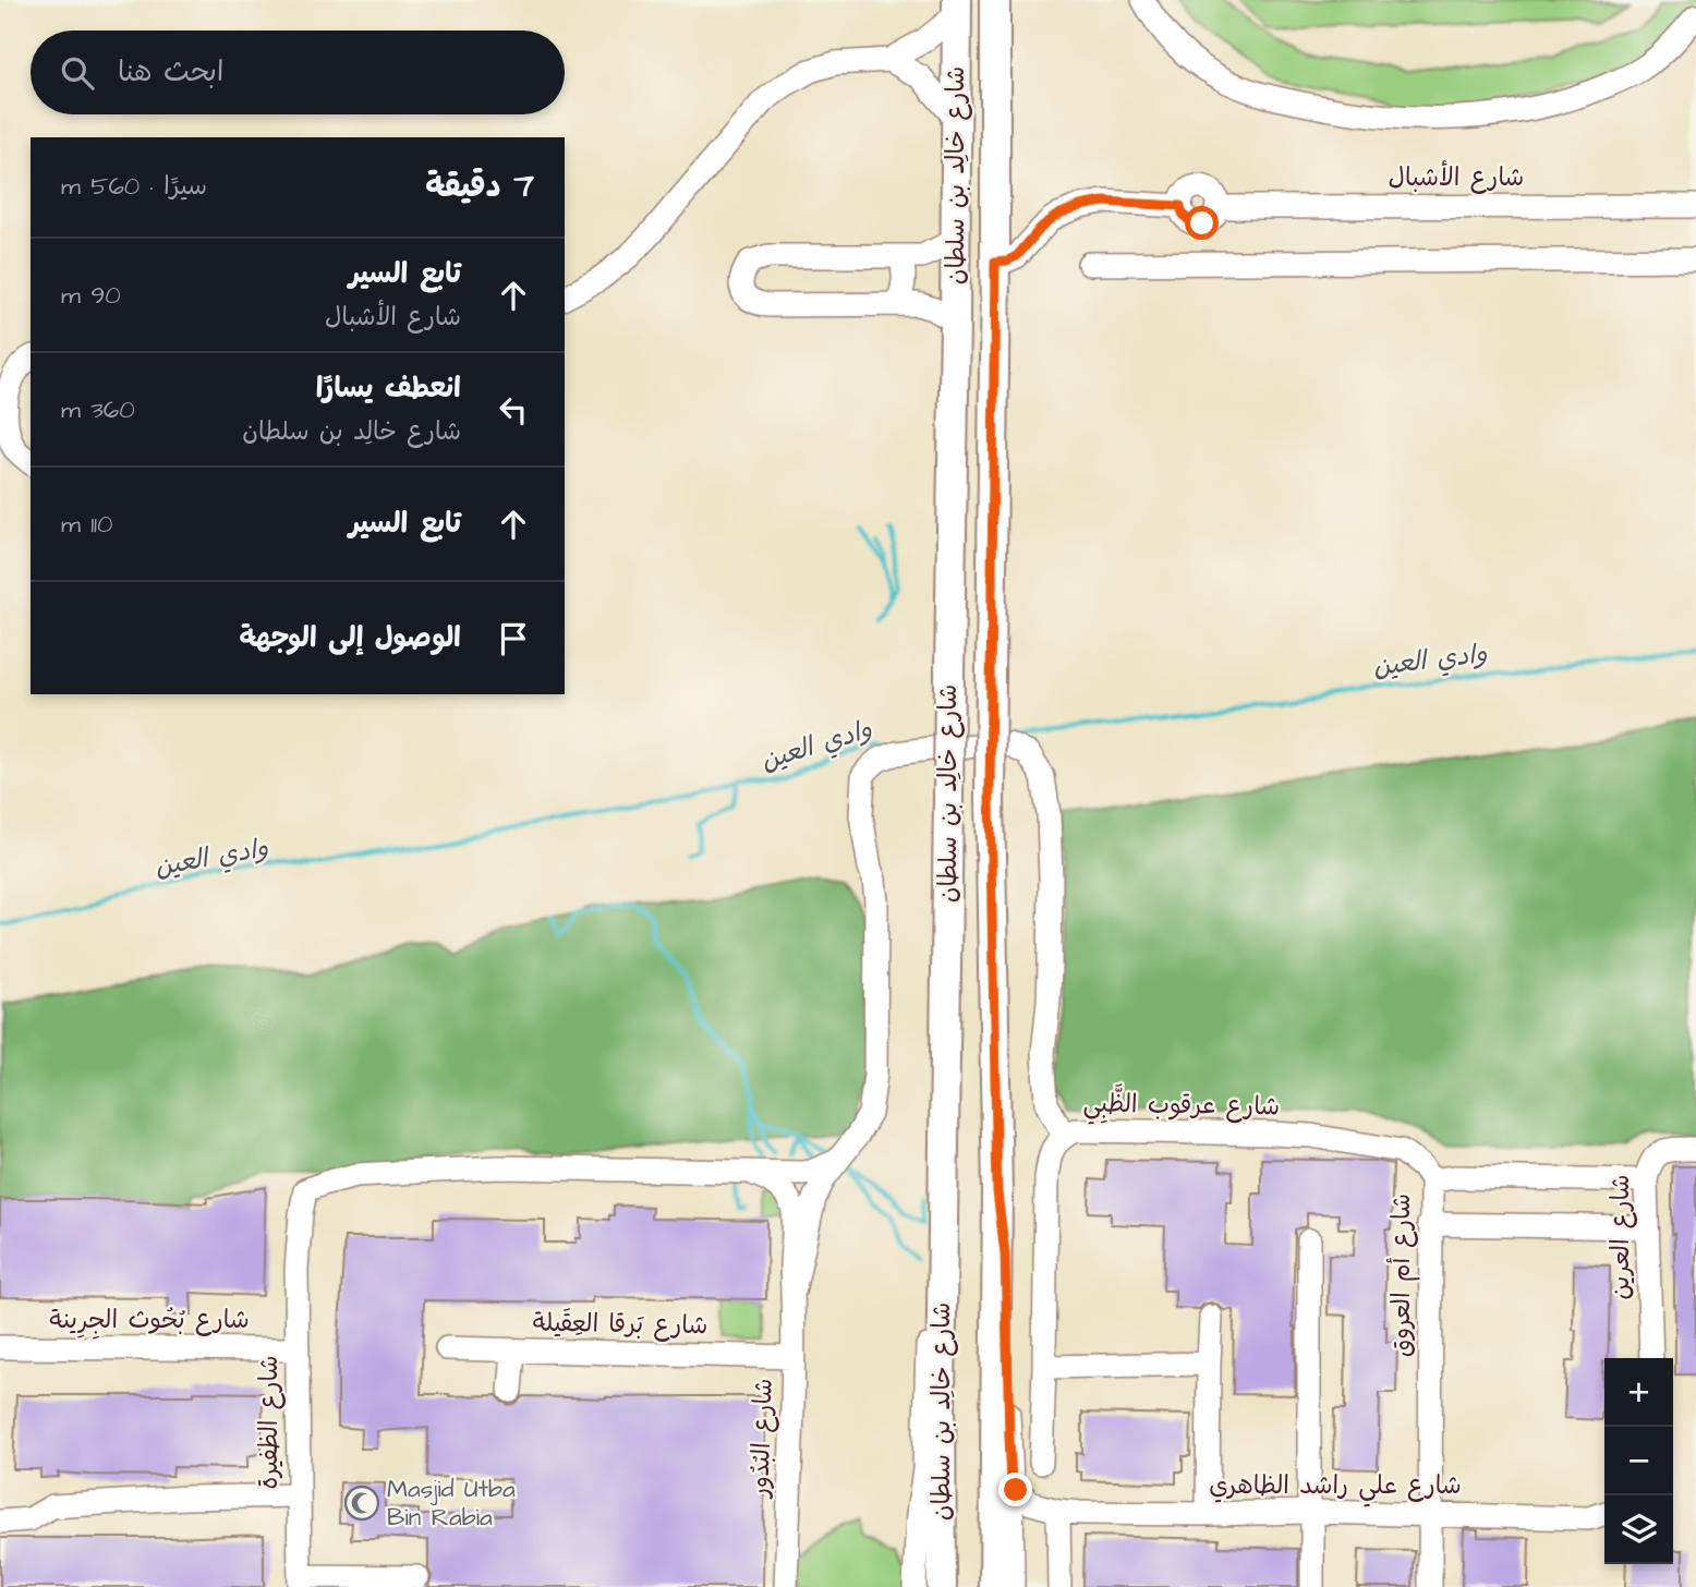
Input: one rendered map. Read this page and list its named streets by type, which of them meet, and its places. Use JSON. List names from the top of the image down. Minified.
{"streets":{"main road":["شارع خالِد بن سلطان"],"street":["شارع الأشبال","شارع عرقوب الظَّبِي","شارع العرين","شارع أم العروق","شارع بُحُوث الجِرِينة","شارع بَرقا العِقَيلة","شارع الظفيرة","شارع البُدُور","شارع علي راشد الظاهري"]},"crossings":[["شارع عرقوب الظَّبِي","شارع أم العروق"],["شارع العرين","شارع أم العروق"],["شارع أم العروق","شارع علي راشد الظاهري"],["شارع بُحُوث الجِرِينة","شارع الظفيرة"],["شارع بَرقا العِقَيلة","شارع البُدُور"]],"water":["وادي العين"],"places":{"mosque":["Masjid Utba Bin Rabia"]},"page":{"search":"ابحث هنا","heading":["7 دقيقة","سيرًا · 560 m"],"list":[["تابع السير","شارع الأشبال","90 m"],["انعطف يسارًا","شارع خالِد بن سلطان","360 m"],["تابع السير","110 m"],"الوصول إلى الوجهة"],"map_buttons":["+","−"]}}
